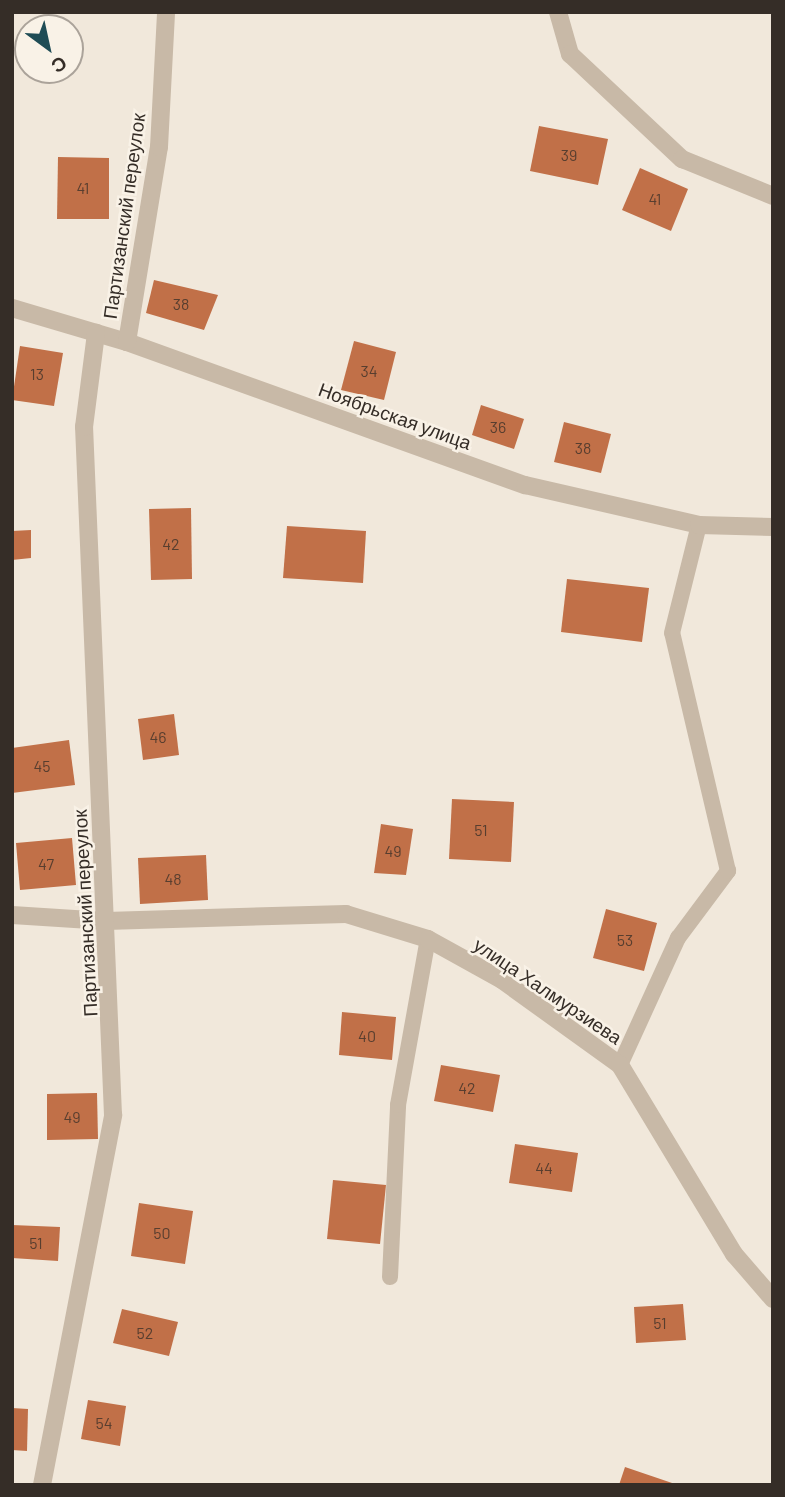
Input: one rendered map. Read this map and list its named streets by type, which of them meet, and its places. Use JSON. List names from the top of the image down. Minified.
{"streets":{"street":["Партизанский переулок","Ноябрьская улица","улица Халмурзиева"]},"crossings":[["Партизанский переулок","Ноябрьская улица"],["Партизанский переулок","улица Халмурзиева"]],"house_numbers":["39","41","41","38","34","13","36","38","42","46","45","51","49","47","48","53","40","42","49","44","50","51","51","52","54"],"north":"bottom right"}
